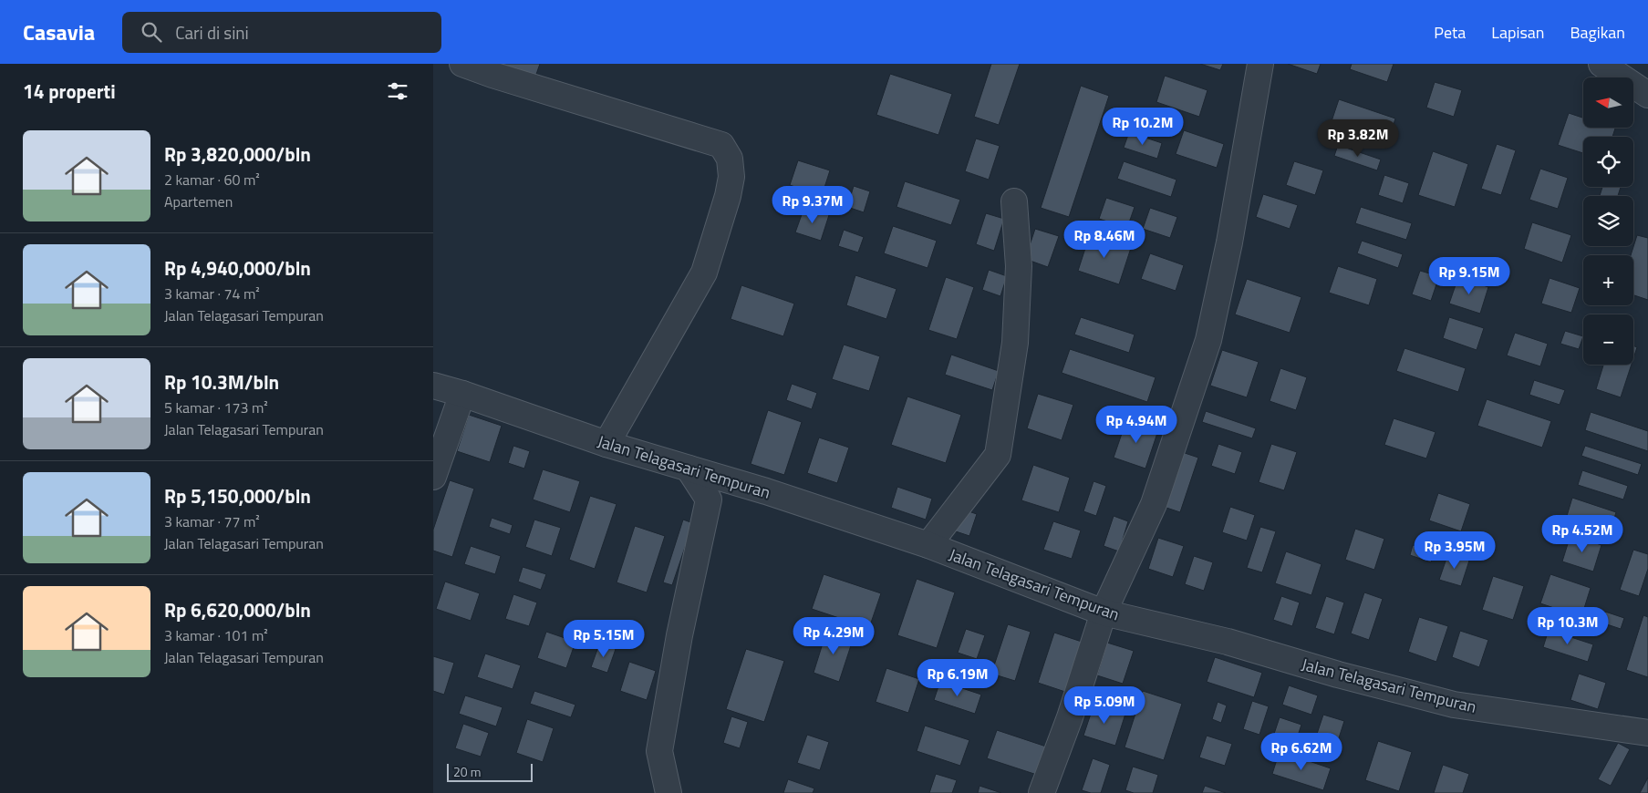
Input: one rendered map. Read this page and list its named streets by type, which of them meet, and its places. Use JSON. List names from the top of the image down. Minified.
{"streets":{"street":["Jalan Telagasari Tempuran"]},"scale_bar":"20 m","north":"left","page":{"header":"Casavia","search":"Cari di sini","nav":["Peta","Lapisan","Bagikan"],"heading":"14 properti","map_buttons":["+","−"],"price":["Rp 10.2M","Rp 3.82M","Rp 9.37M","Rp 8.46M","Rp 9.15M","Rp 4.94M","Rp 4.52M","Rp 3.95M","Rp 10.3M","Rp 4.29M","Rp 5.15M","Rp 6.19M","Rp 5.09M","Rp 6.62M"],"list":[{"name":"Rp 3,820,000/bln","note":"2 kamar · 60 m² · Apartemen"},{"name":"Rp 4,940,000/bln","note":"3 kamar · 74 m² · Jalan Telagasari Tempuran"},{"name":"Rp 10.3M/bln","note":"5 kamar · 173 m² · Jalan Telagasari Tempuran"},{"name":"Rp 5,150,000/bln","note":"3 kamar · 77 m² · Jalan Telagasari Tempuran"},{"name":"Rp 6,620,000/bln","note":"3 kamar · 101 m² · Jalan Telagasari Tempuran"}],"scale":"20 m"}}
